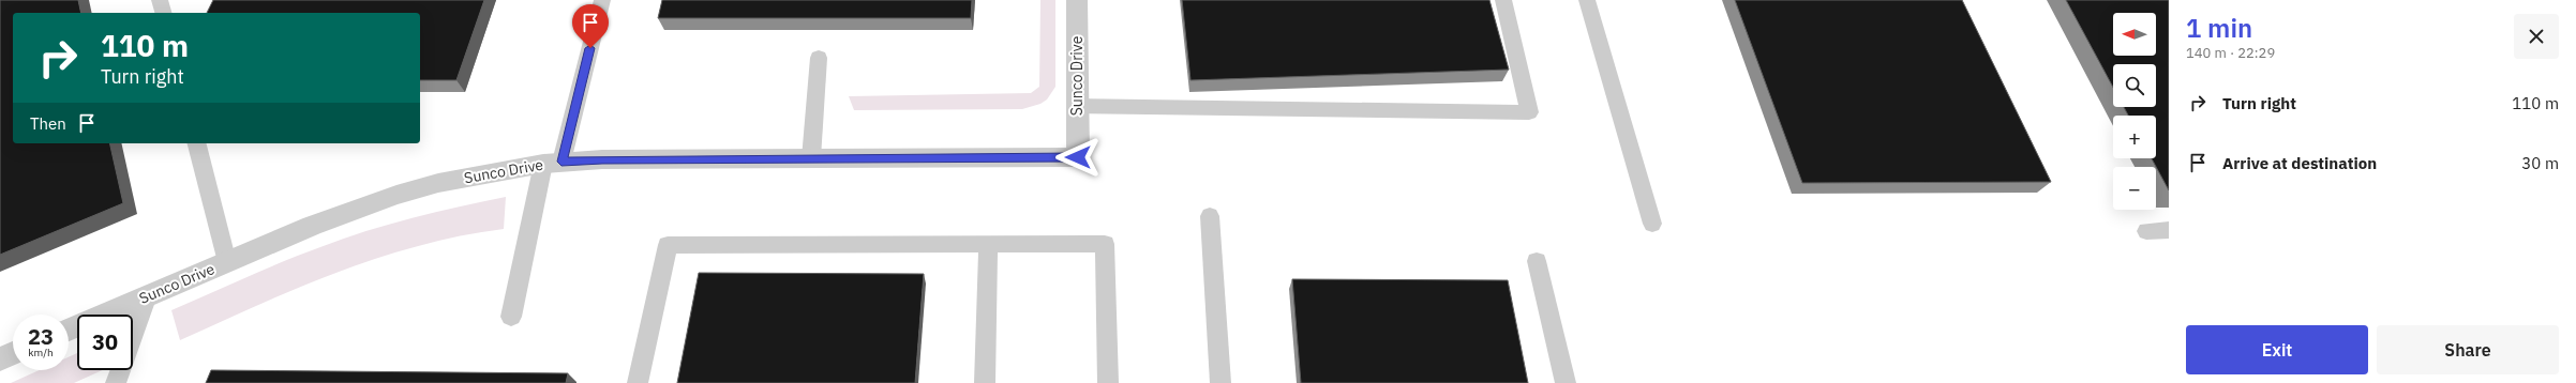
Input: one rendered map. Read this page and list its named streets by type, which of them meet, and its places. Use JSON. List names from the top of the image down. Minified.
{"streets":{"street":["Sunco Drive"]},"north":"left","page":{"heading":["1 min","140 m · 22:29"],"map_buttons":["+","−"],"turn":["110 m","Turn right"],"list":[{"name":"Turn right","value":"110 m"},{"name":"Arrive at destination","value":"30 m"}],"then":"Then","speed":"23 km/h","limit":"30","buttons":["Exit","Share"]}}
